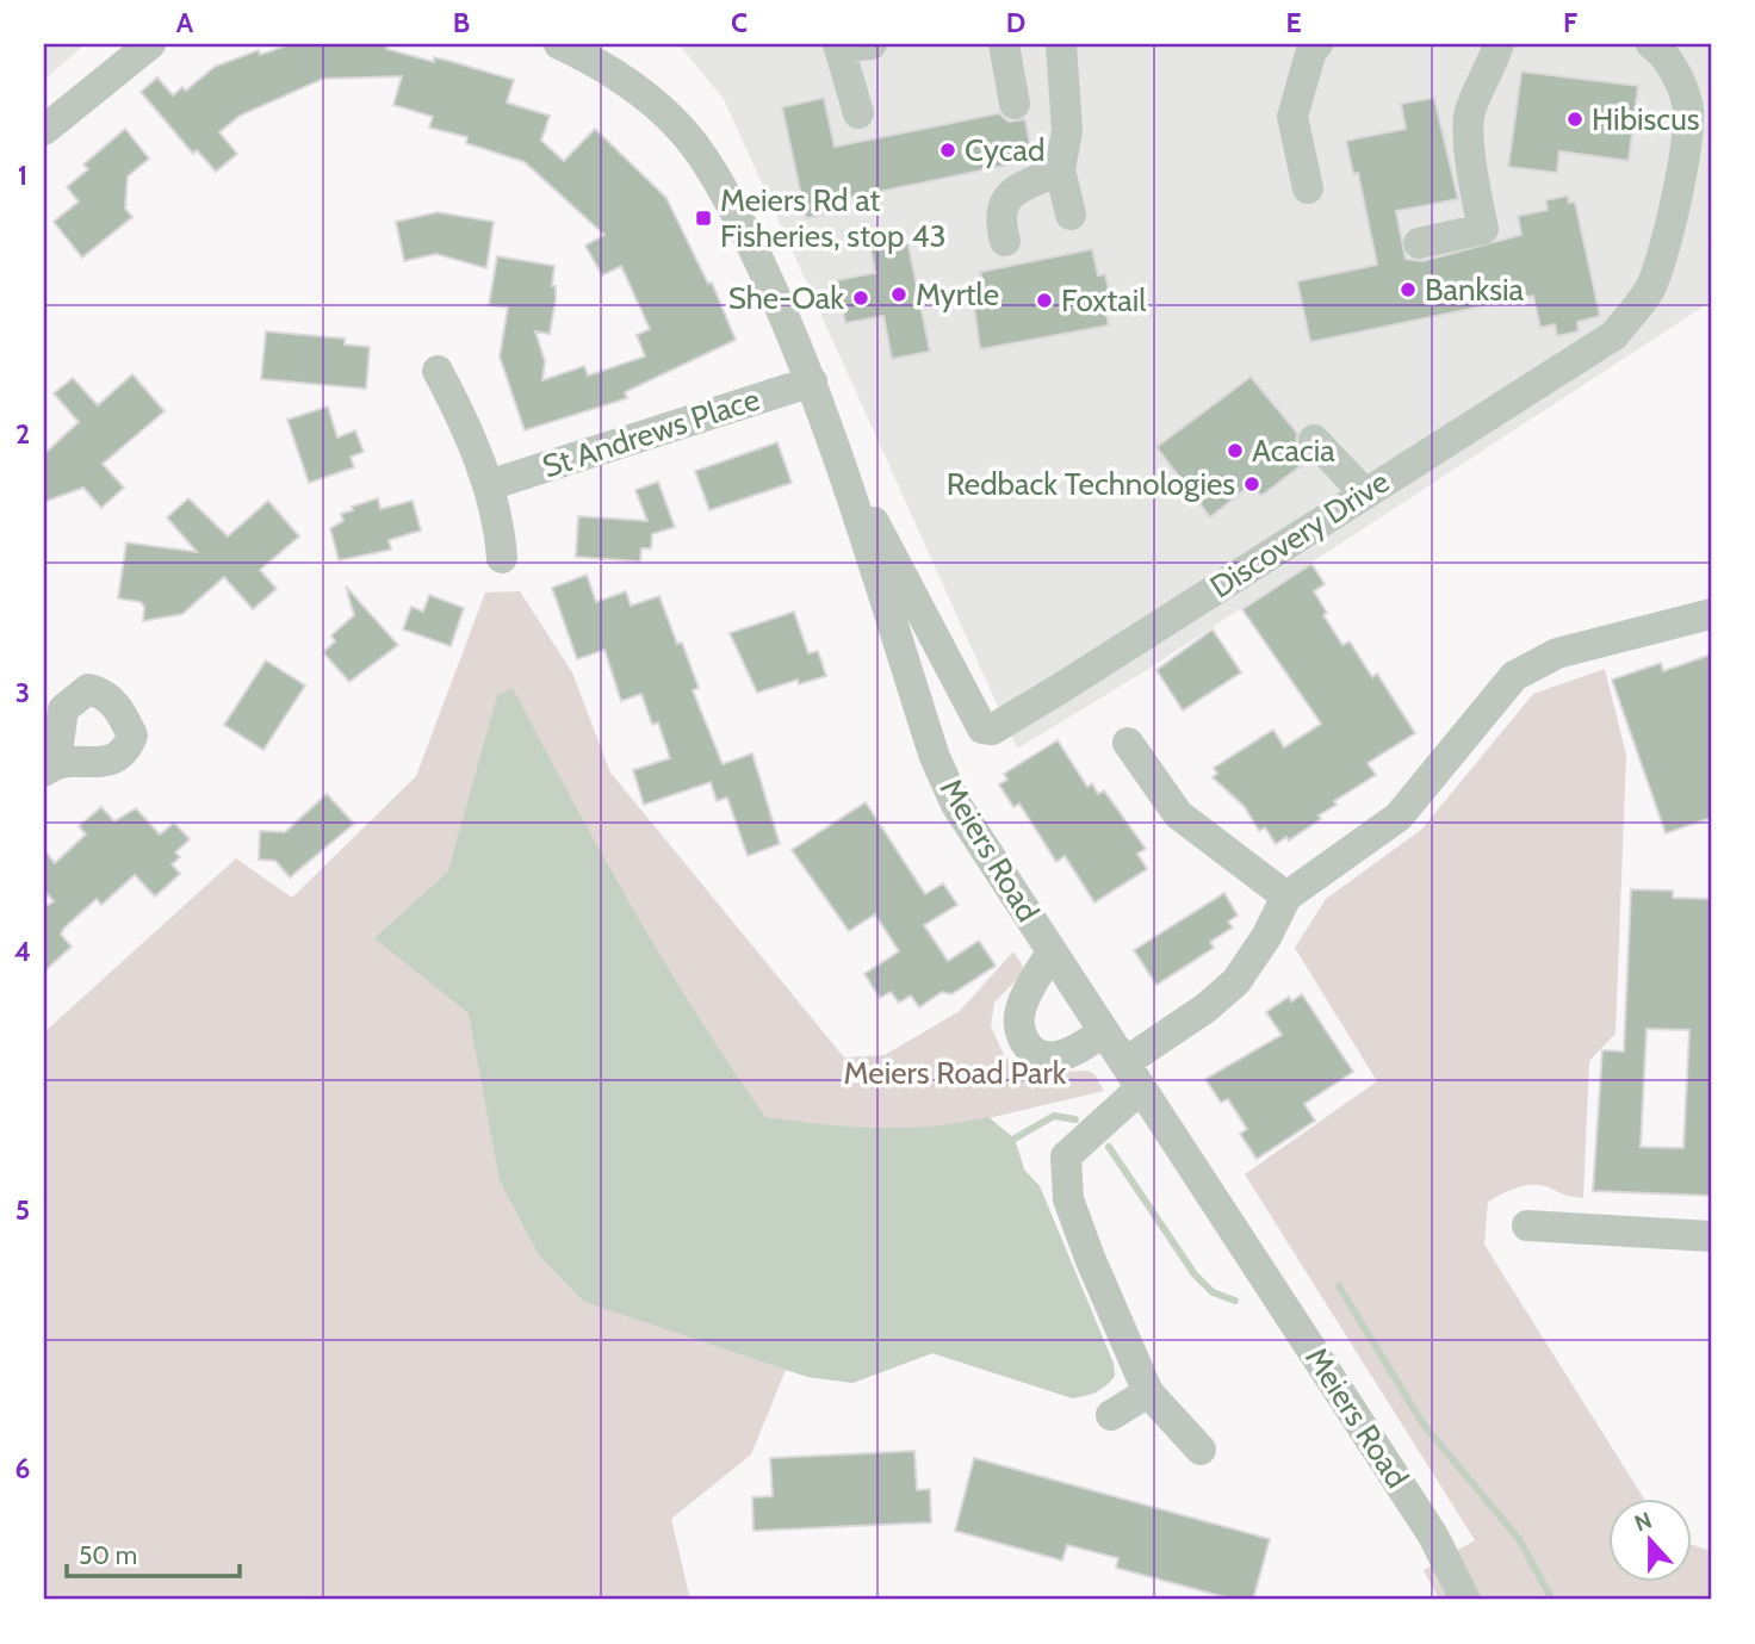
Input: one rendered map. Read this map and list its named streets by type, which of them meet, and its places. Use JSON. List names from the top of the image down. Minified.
{"streets":{"street":["St Andrews Place","Discovery Drive","Meiers Road"]},"crossings":[["St Andrews Place","Meiers Road"],["Discovery Drive","Meiers Road"]],"parks":["Meiers Road Park"],"places":{"other":["Hibiscus","Cycad","Banksia","Myrtle","She-Oak","Foxtail","Acacia","Redback Technologies"],"transit":["Meiers Rd at Fisheries, stop 43"]},"scale_bar":"50 m","north":"top","grid":{"columns":["A","B","C","D","E","F"],"rows":["1","2","3","4","5","6"]}}
